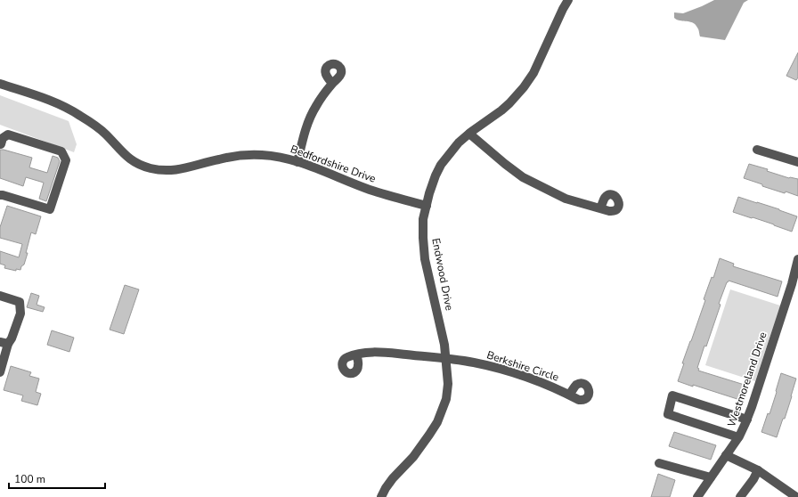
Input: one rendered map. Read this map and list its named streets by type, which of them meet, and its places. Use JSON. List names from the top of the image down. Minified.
{"streets":{"street":["Bedfordshire Drive","Endwood Drive","Berkshire Circle","Westmoreland Drive"]},"crossings":[["Bedfordshire Drive","Endwood Drive"],["Endwood Drive","Berkshire Circle"]],"scale_bar":"100 m"}
